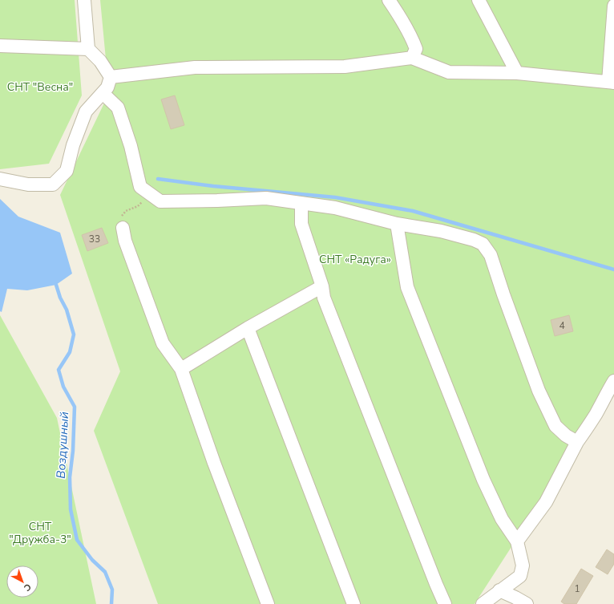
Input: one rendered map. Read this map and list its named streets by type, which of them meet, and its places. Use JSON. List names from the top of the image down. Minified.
{"water":["Воздушный"],"parks":["СНТ \"Весна\"","СНТ «Радуга»","СНТ \"Дружба-3\""],"house_numbers":["33","4","1"],"north":"bottom right"}
